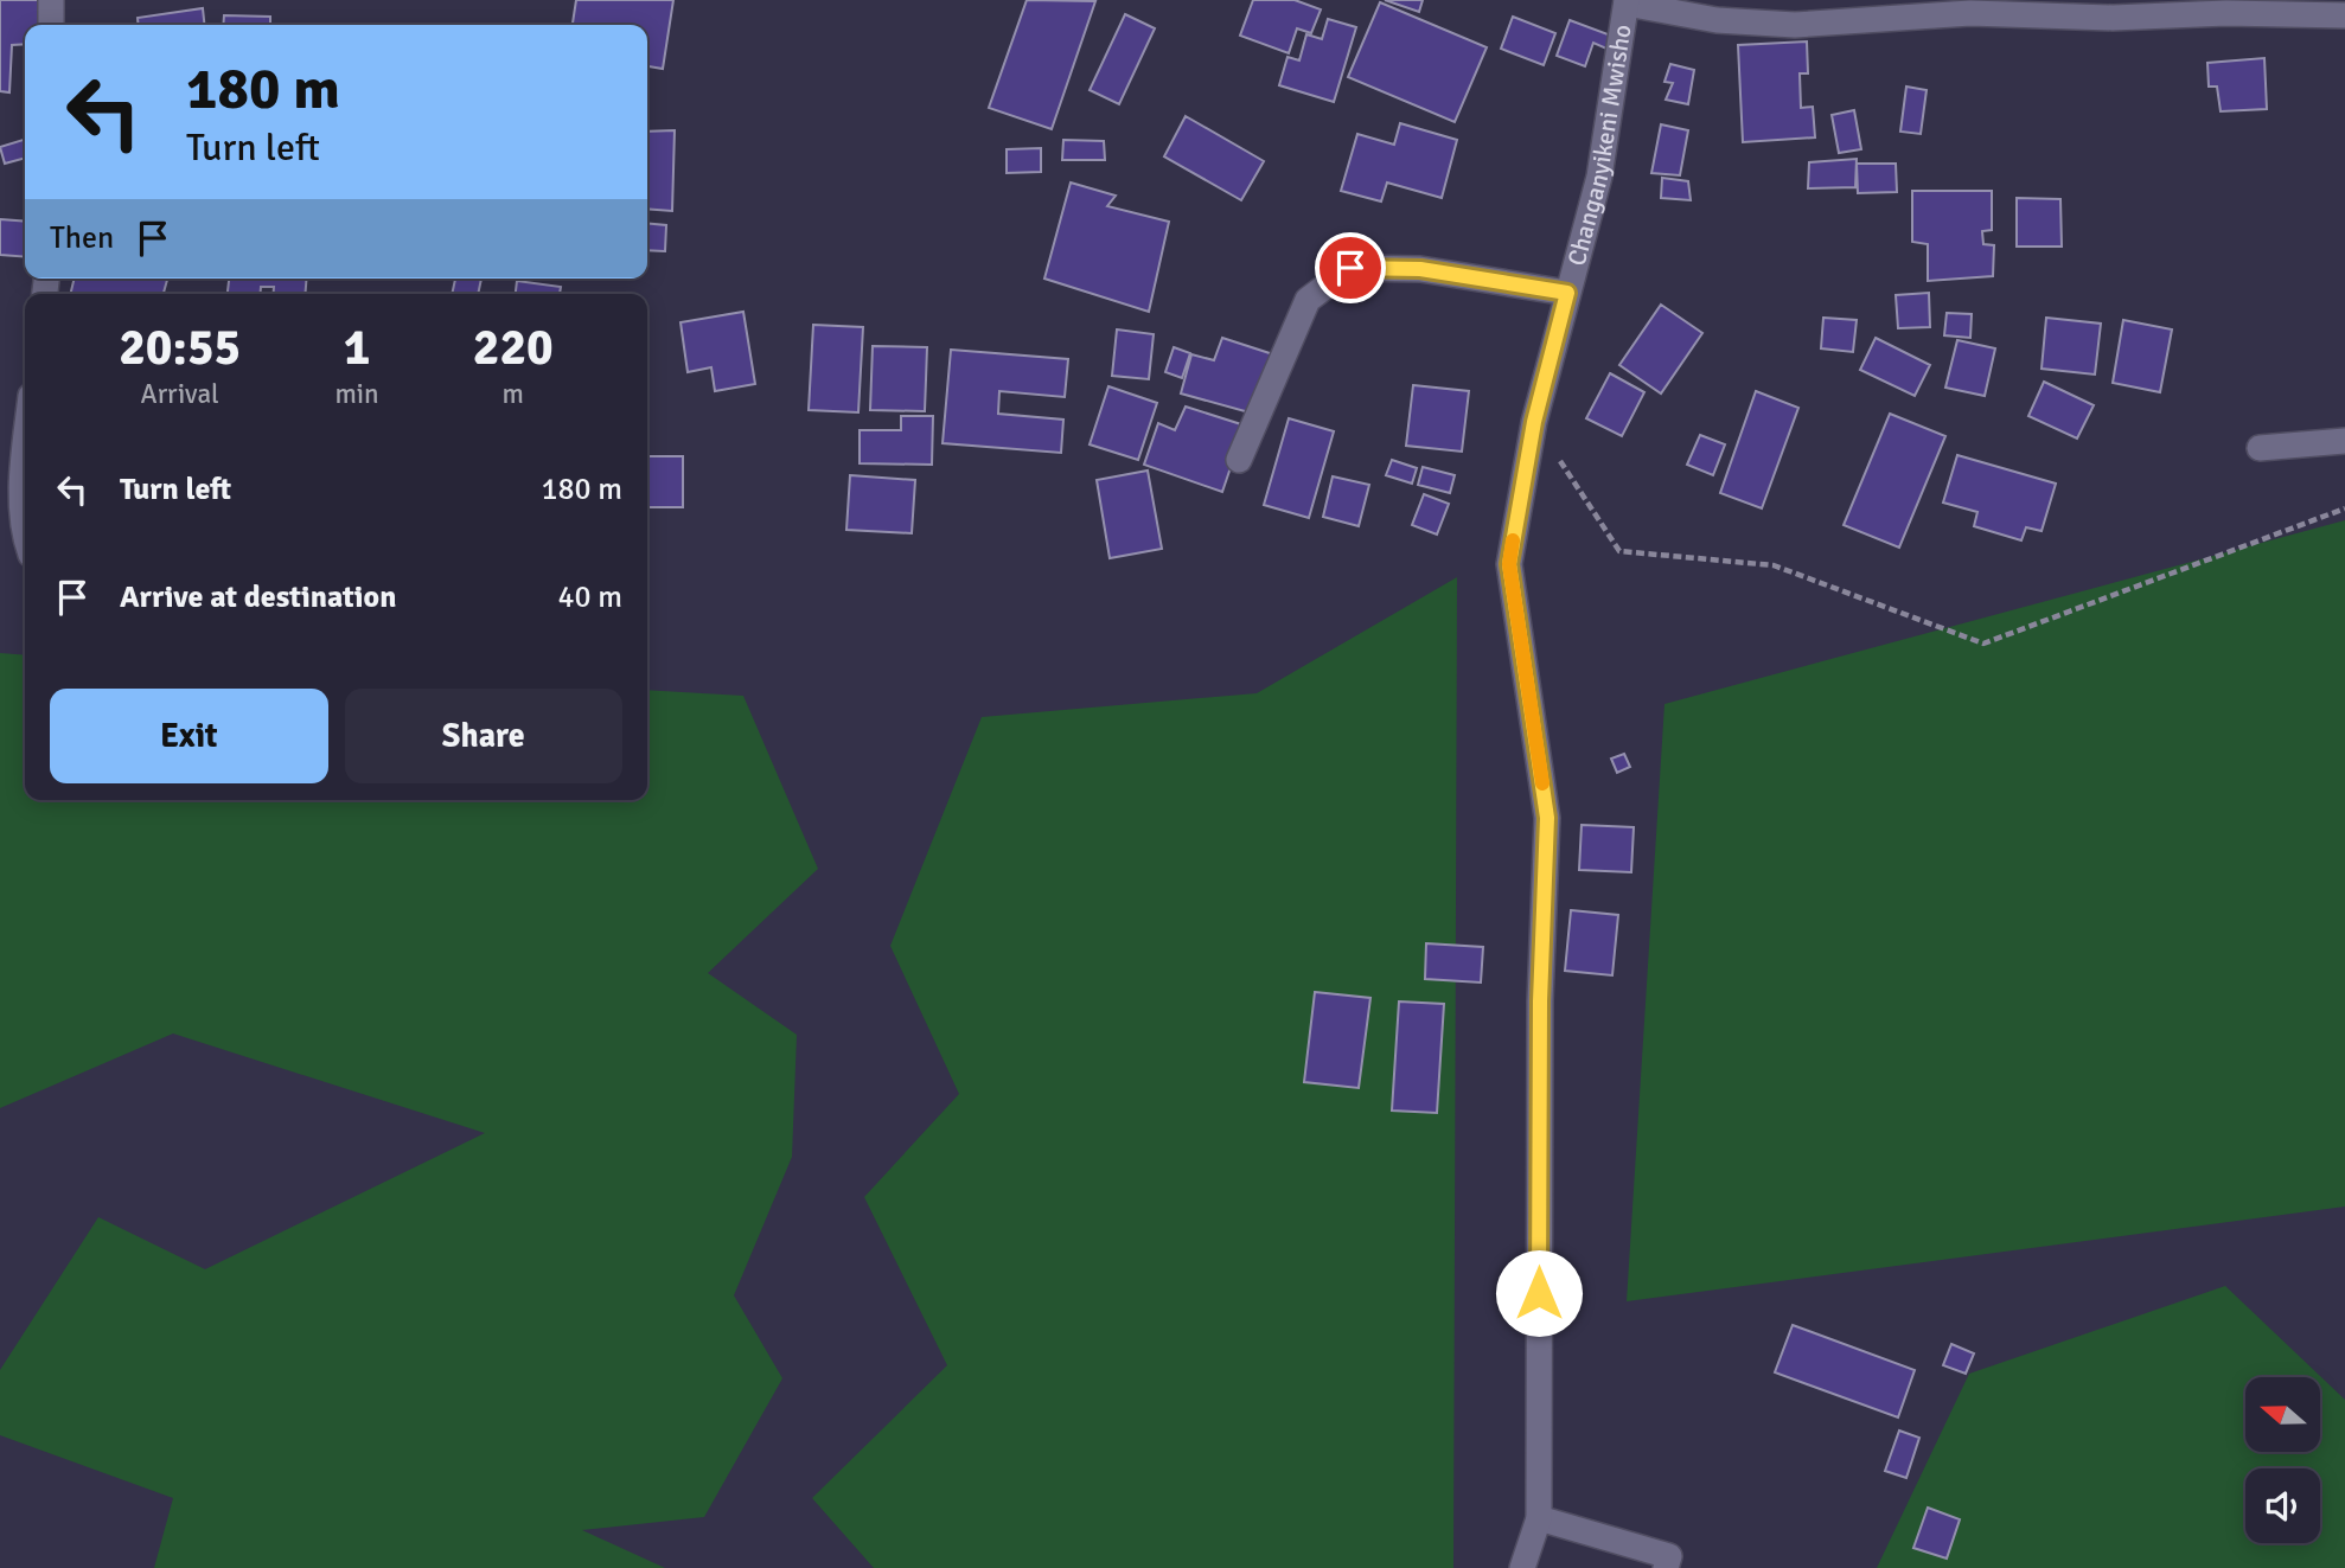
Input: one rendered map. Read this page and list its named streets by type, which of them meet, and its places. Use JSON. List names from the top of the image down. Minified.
{"streets":{"street":["Changanyikeni Mwisho"]},"north":"left","page":{"turn":["180 m","Turn left"],"then":"Then","eta":["20:55","Arrival","1","min","220","m"],"list":[{"name":"Turn left","value":"180 m"},{"name":"Arrive at destination","value":"40 m"}],"buttons":["Exit","Share"]}}
